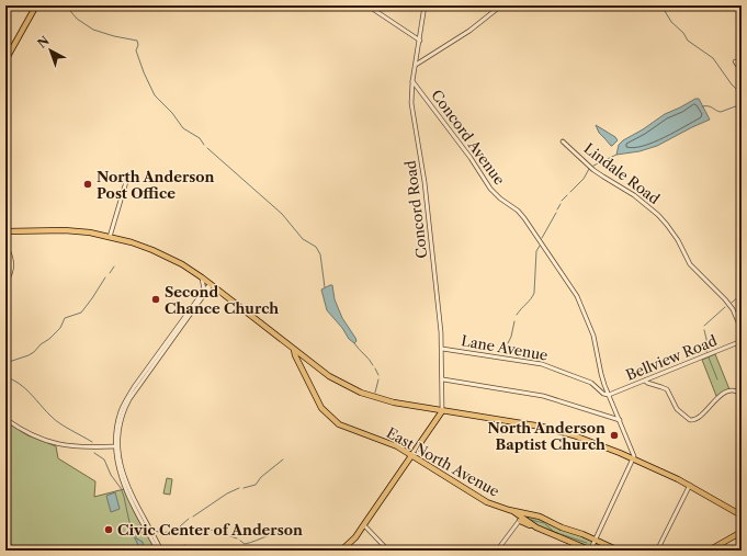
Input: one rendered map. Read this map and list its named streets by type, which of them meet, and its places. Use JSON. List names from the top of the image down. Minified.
{"streets":{"main road":["East North Avenue"],"street":["Concord Avenue","Lindale Road","Concord Road","Lane Avenue","Bellview Road"]},"crossings":[["Concord Avenue","Concord Road"],["Concord Avenue","Lane Avenue"],["Concord Avenue","Bellview Road"],["Concord Road","Lane Avenue"],["Lane Avenue","Bellview Road"]],"places":["North Anderson Post Office","Second Chance Church","North Anderson Baptist Church","Civic Center of Anderson"],"north":"top left"}
